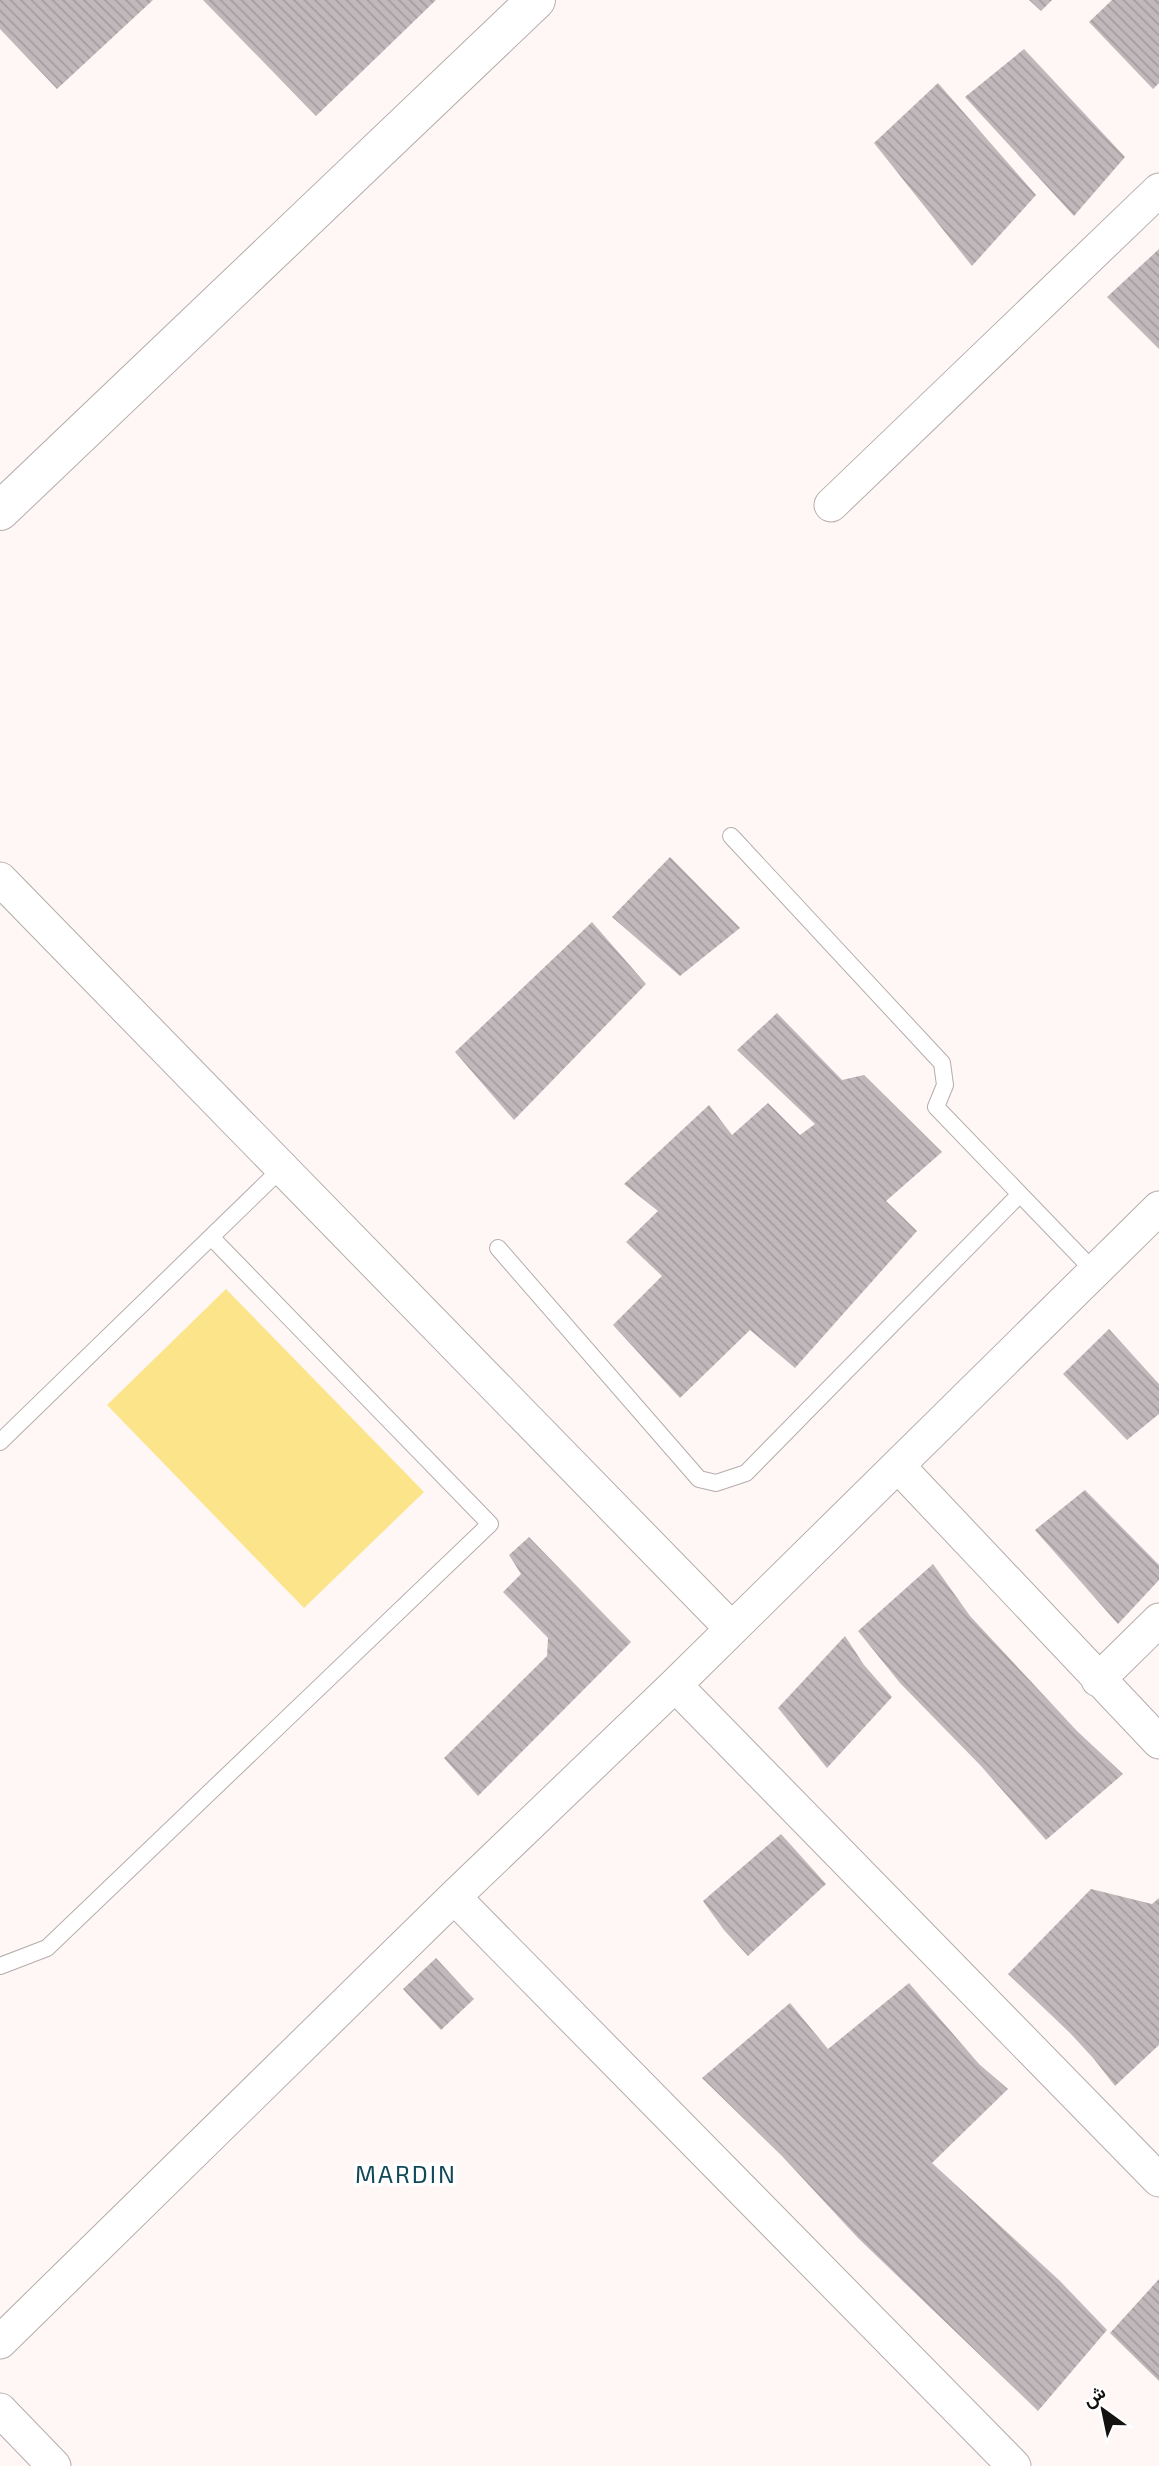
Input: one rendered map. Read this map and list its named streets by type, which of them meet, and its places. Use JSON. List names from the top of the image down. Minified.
{"districts":["MARDIN"],"north":"top left"}
